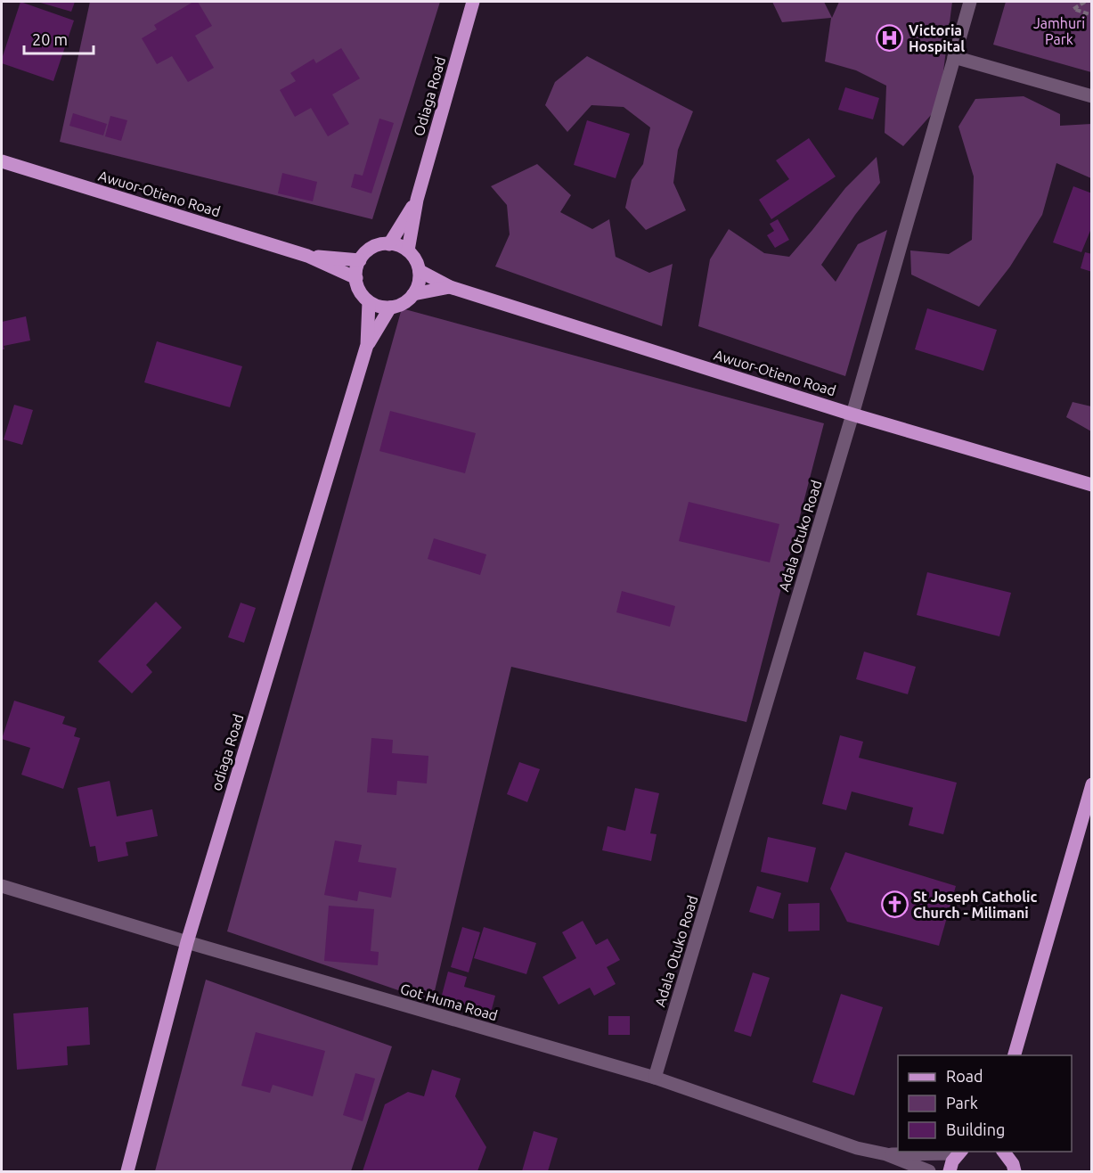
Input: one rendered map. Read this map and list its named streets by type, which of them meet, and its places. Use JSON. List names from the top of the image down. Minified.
{"streets":{"main road":["Odiaga Road","Awuor-Otieno Road","odiaga Road"],"street":["Adala Otuko Road","Got Huma Road"]},"crossings":[["Odiaga Road","Awuor-Otieno Road"],["Awuor-Otieno Road","Adala Otuko Road"],["Adala Otuko Road","Got Huma Road"],["odiaga Road","Got Huma Road"]],"parks":["Jamhuri Park"],"places":{"hospital":["Victoria Hospital"],"church":["St Joseph Catholic Church - Milimani"]},"legend":["Road","Park","Building"],"scale_bar":"20 m"}
